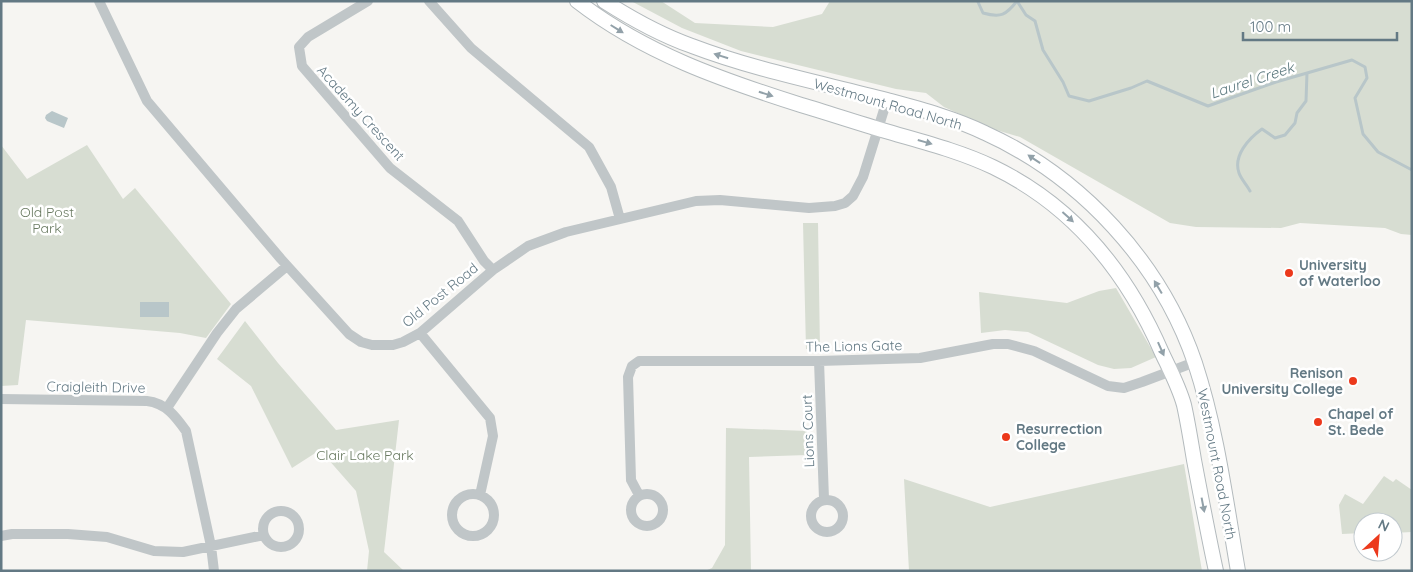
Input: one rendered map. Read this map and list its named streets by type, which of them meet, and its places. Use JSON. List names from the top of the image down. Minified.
{"streets":{"main road":["Westmount Road North"],"street":["Academy Crescent","Old Post Road","The Lions Gate","Craigleith Drive","Lions Court"]},"crossings":[["Westmount Road North","Old Post Road"],["Westmount Road North","The Lions Gate"],["Academy Crescent","Old Post Road"],["The Lions Gate","Lions Court"]],"water":["Laurel Creek"],"parks":["Old Post Park","Clair Lake Park"],"places":["University of Waterloo","Renison University College","Chapel of St. Bede","Resurrection College"],"scale_bar":"100 m","north":"top right"}
